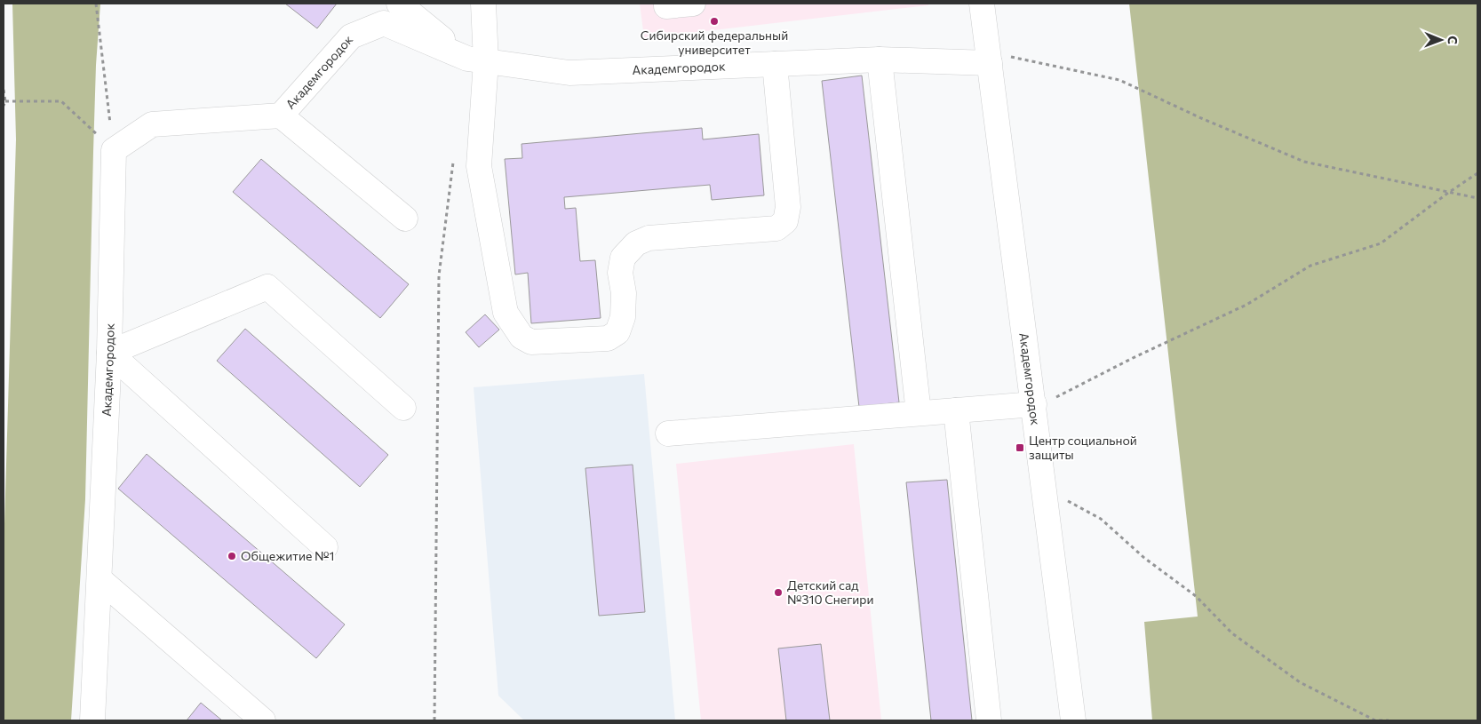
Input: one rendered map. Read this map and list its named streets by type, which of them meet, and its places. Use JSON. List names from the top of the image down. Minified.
{"streets":{"street":["Академгородок"]},"places":{"other":["Сибирский федеральный университет","Общежитие №1","Детский сад №310 Снегири"],"transit":["Центр социальной защиты"]},"north":"right"}
